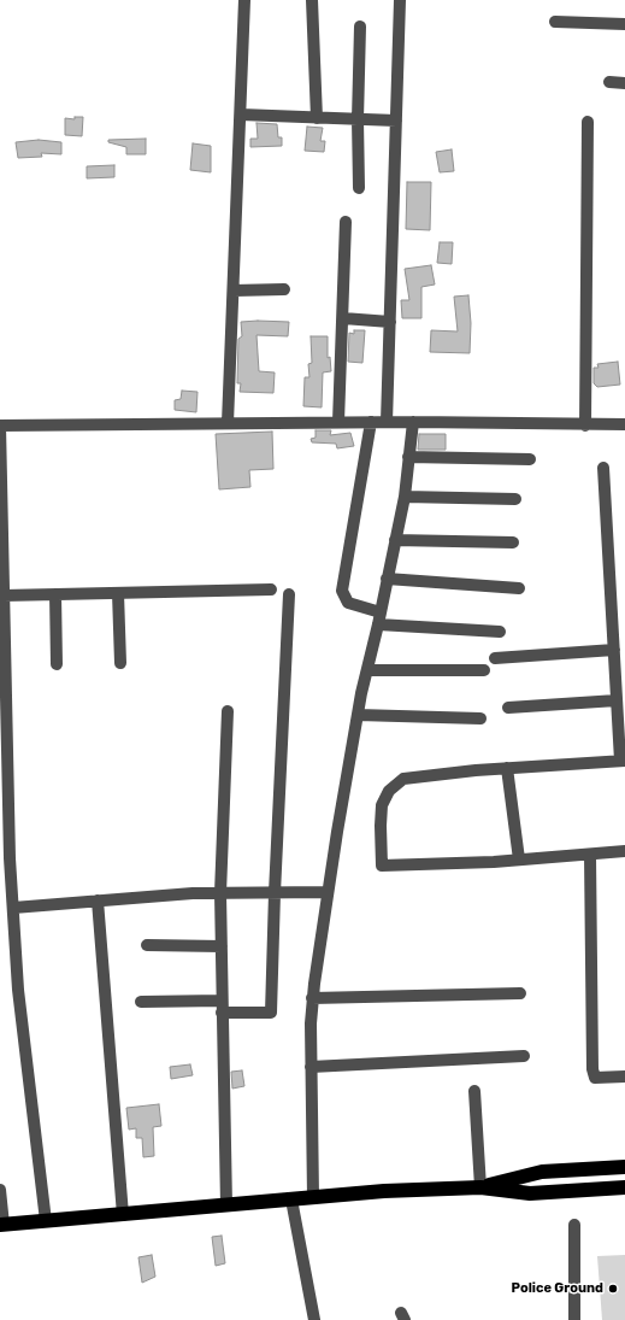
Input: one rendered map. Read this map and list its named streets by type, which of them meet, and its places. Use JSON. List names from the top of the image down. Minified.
{"places":["Police Ground"]}
